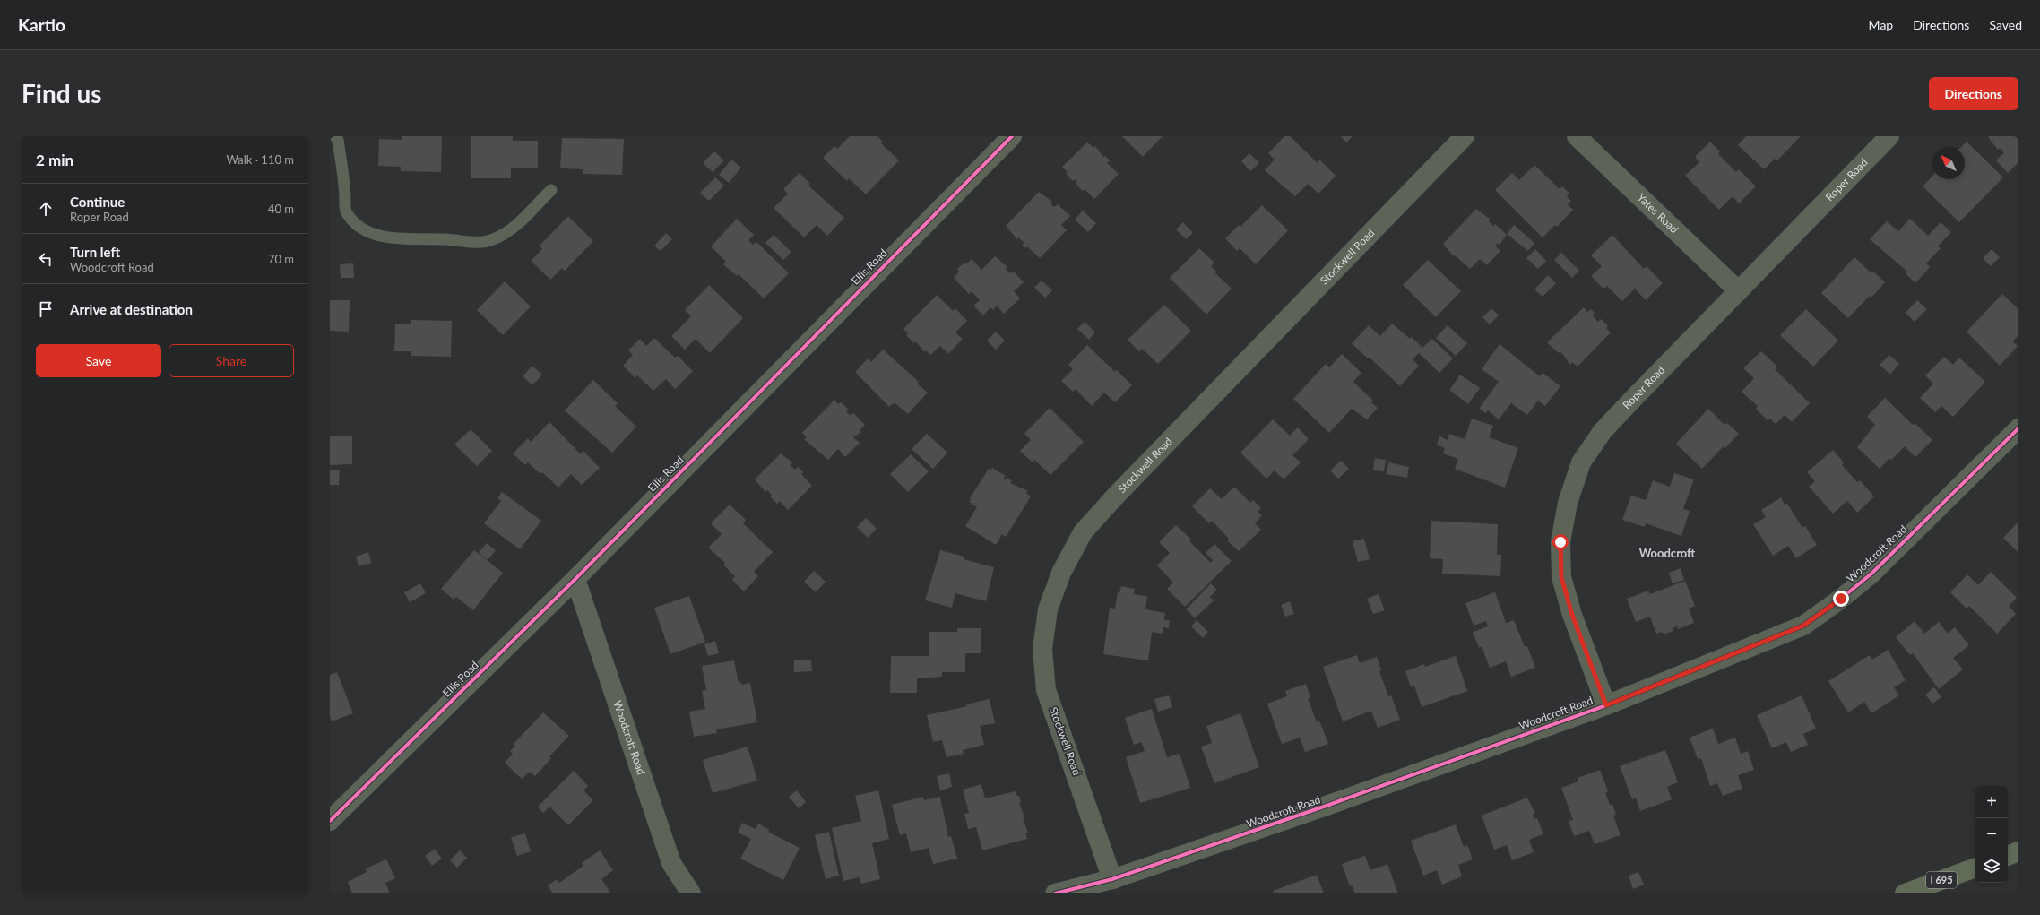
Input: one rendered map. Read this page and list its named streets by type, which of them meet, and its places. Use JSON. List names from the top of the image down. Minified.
{"streets":{"highway":["I 695"],"street":["Roper Road","Yates Road","Stockwell Road","Ellis Road","Woodcroft Road"]},"crossings":[["Roper Road","Yates Road"],["Roper Road","Woodcroft Road"],["Stockwell Road","Woodcroft Road"],["Ellis Road","Woodcroft Road"]],"districts":["Woodcroft"],"north":"top left","page":{"header":"Kartio","nav":["Map","Directions","Saved"],"buttons":["Directions",["Save","Share"]],"title":"Find us","heading":["2 min","Walk · 110 m"],"list":[["Continue","Roper Road","40 m"],["Turn left","Woodcroft Road","70 m"],"Arrive at destination"],"map_buttons":["+","−"]}}
